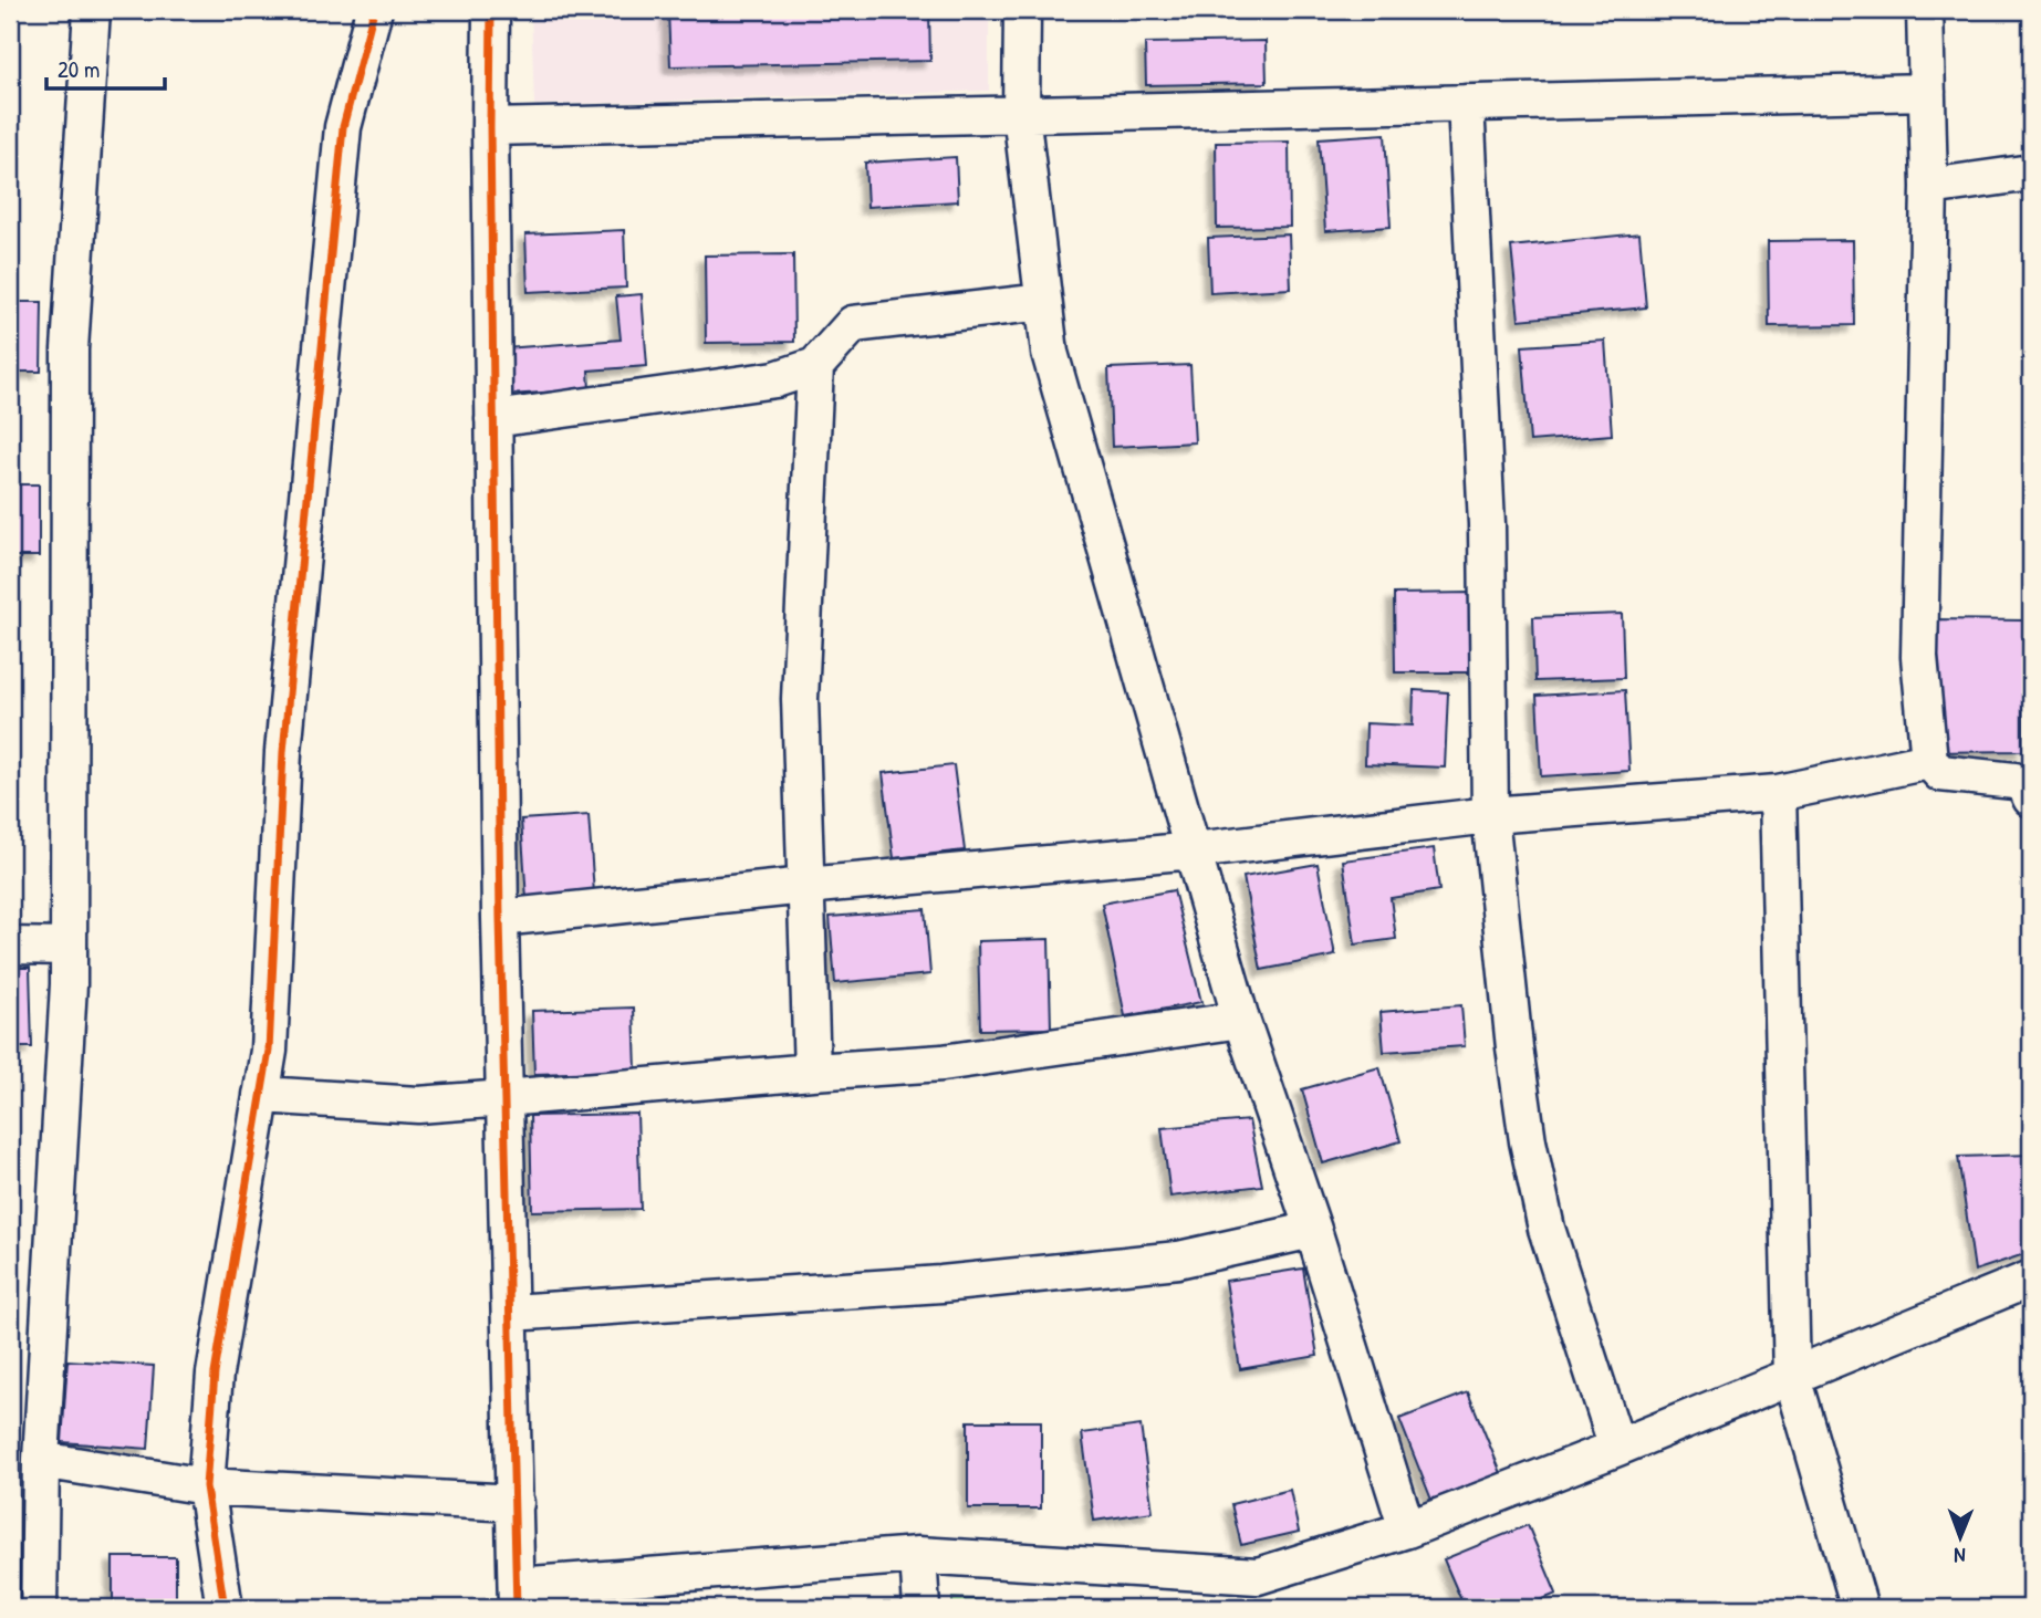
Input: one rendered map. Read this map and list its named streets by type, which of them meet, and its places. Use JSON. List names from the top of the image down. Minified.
{"scale_bar":"20 m","north":"bottom"}
